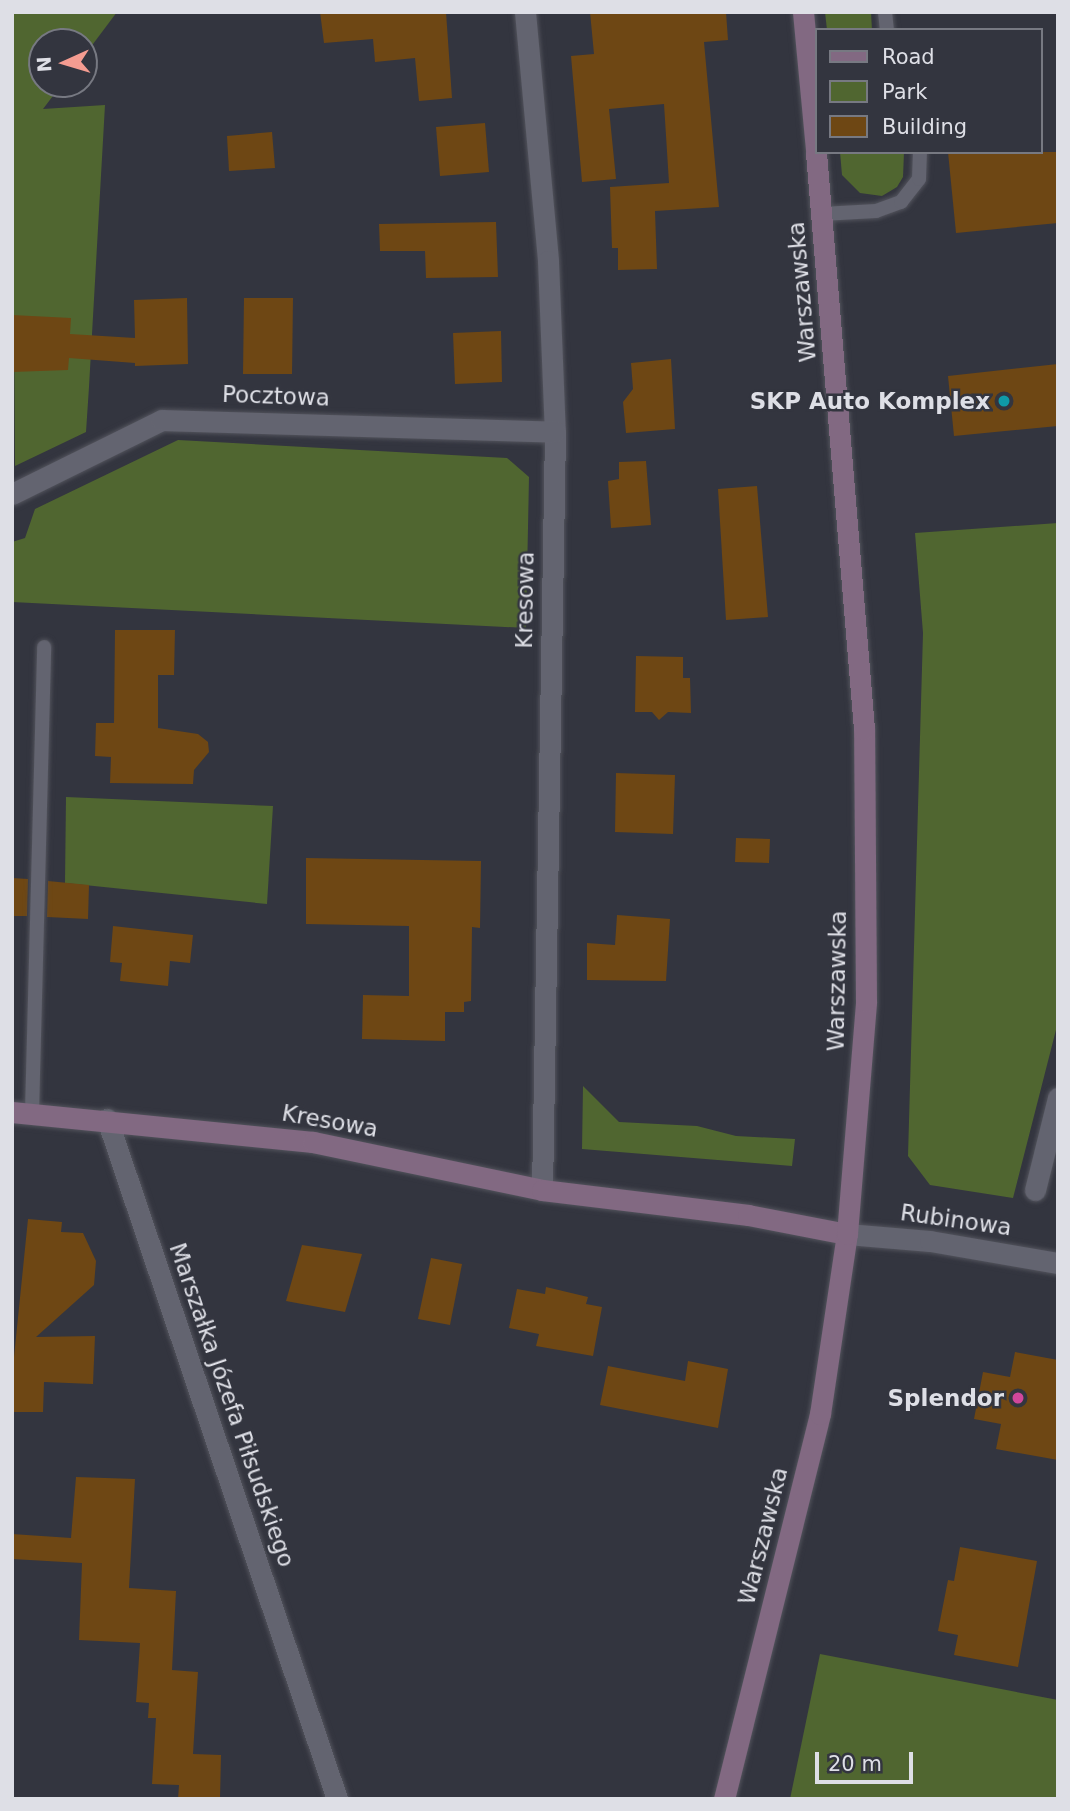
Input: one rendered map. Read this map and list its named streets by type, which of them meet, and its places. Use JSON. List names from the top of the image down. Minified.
{"streets":{"main road":["Warszawska","Kresowa"],"street":["Pocztowa","Rubinowa","Marszałka Józefa Piłsudskiego"]},"crossings":[["Warszawska","Kresowa"],["Warszawska","Rubinowa"],["Pocztowa","Kresowa"],["Kresowa","Rubinowa"],["Kresowa","Marszałka Józefa Piłsudskiego"]],"places":["SKP Auto Komplex","Splendor"],"legend":["Road","Park","Building"],"scale_bar":"20 m","north":"left"}
